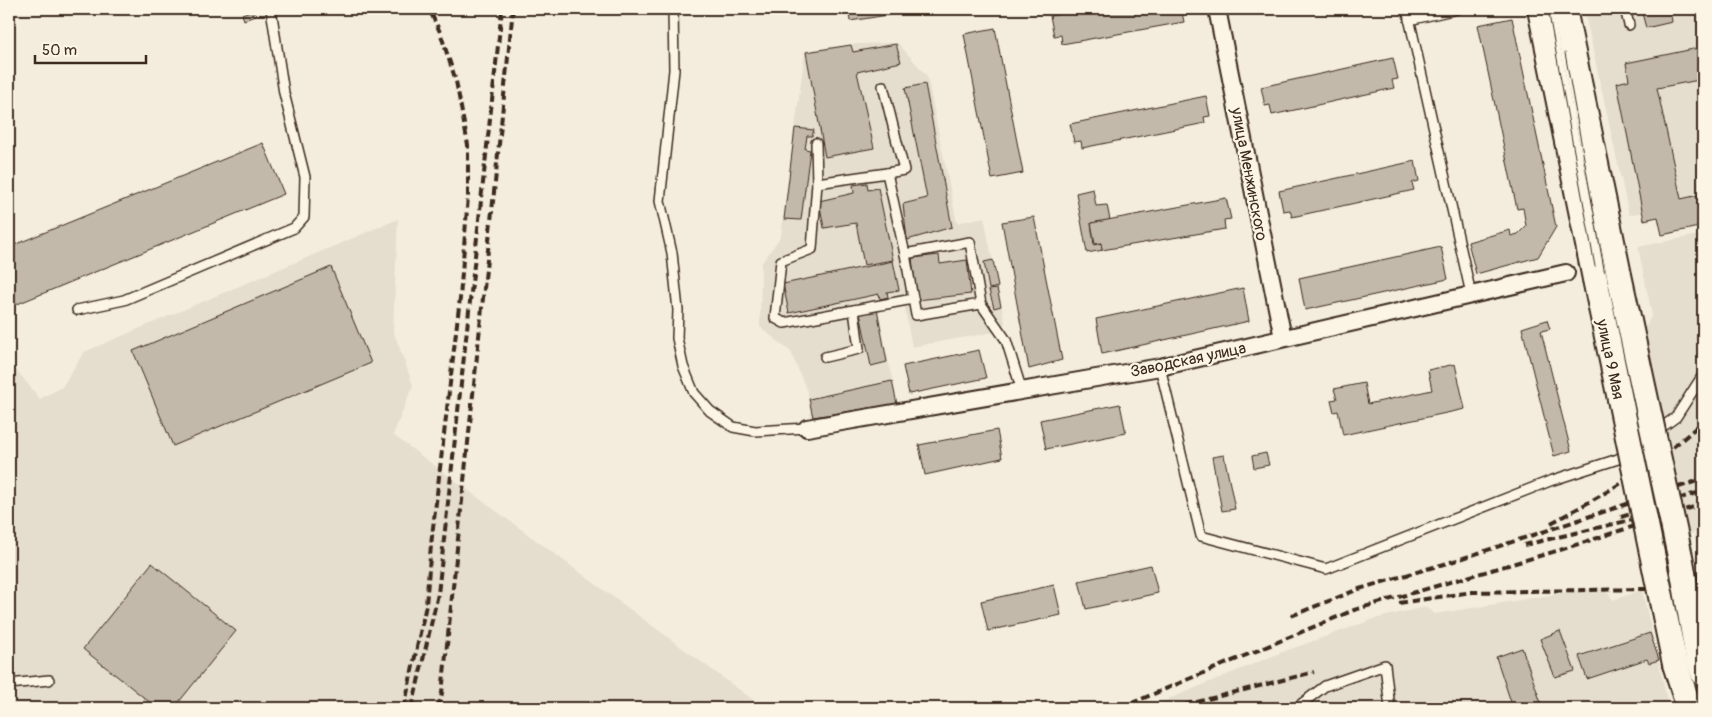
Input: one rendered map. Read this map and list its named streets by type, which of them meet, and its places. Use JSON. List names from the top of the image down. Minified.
{"streets":{"main road":["улица 9 Мая"],"street":["улица Менжинского","Заводская улица"]},"crossings":[["улица Менжинского","Заводская улица"]],"scale_bar":"50 m"}
